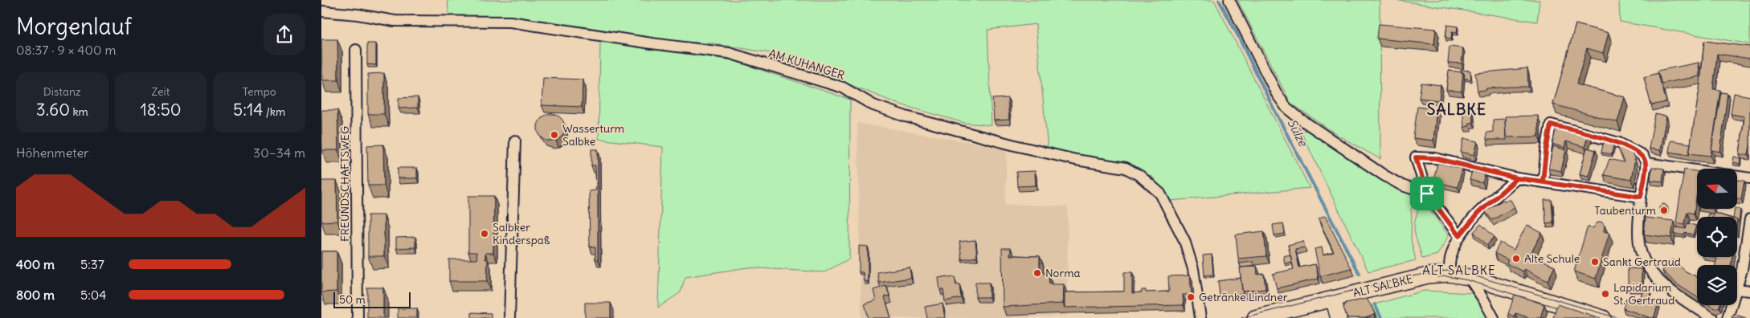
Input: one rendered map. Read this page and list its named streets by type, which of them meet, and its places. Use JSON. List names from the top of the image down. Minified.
{"streets":{"main road":["ALT SALBKE"],"street":["AM KUHANGER","FREUNDSCHAFTSWEG"]},"districts":["SALBKE","ALT SALBKE"],"water":["Sülze"],"places":["Wasserturm Salbke","Taubenturm","Salbker Kinderspaß","Alte Schule","Sankt Gertraud","Norma","Lapidarium St. Gertraud","Getränke Lindner"],"scale_bar":"50 m","north":"left","page":{"heading":["Morgenlauf","08:37 · 9 × 400 m"],"stats":[["Distanz","3.60 km"],["Zeit","18:50"],["Tempo","5:14 /km"]],"chart":["Höhenmeter","30–34 m"],"list":[{"name":"400 m","note":"5:37"},{"name":"800 m","note":"5:04"}],"scale":"50 m"}}
